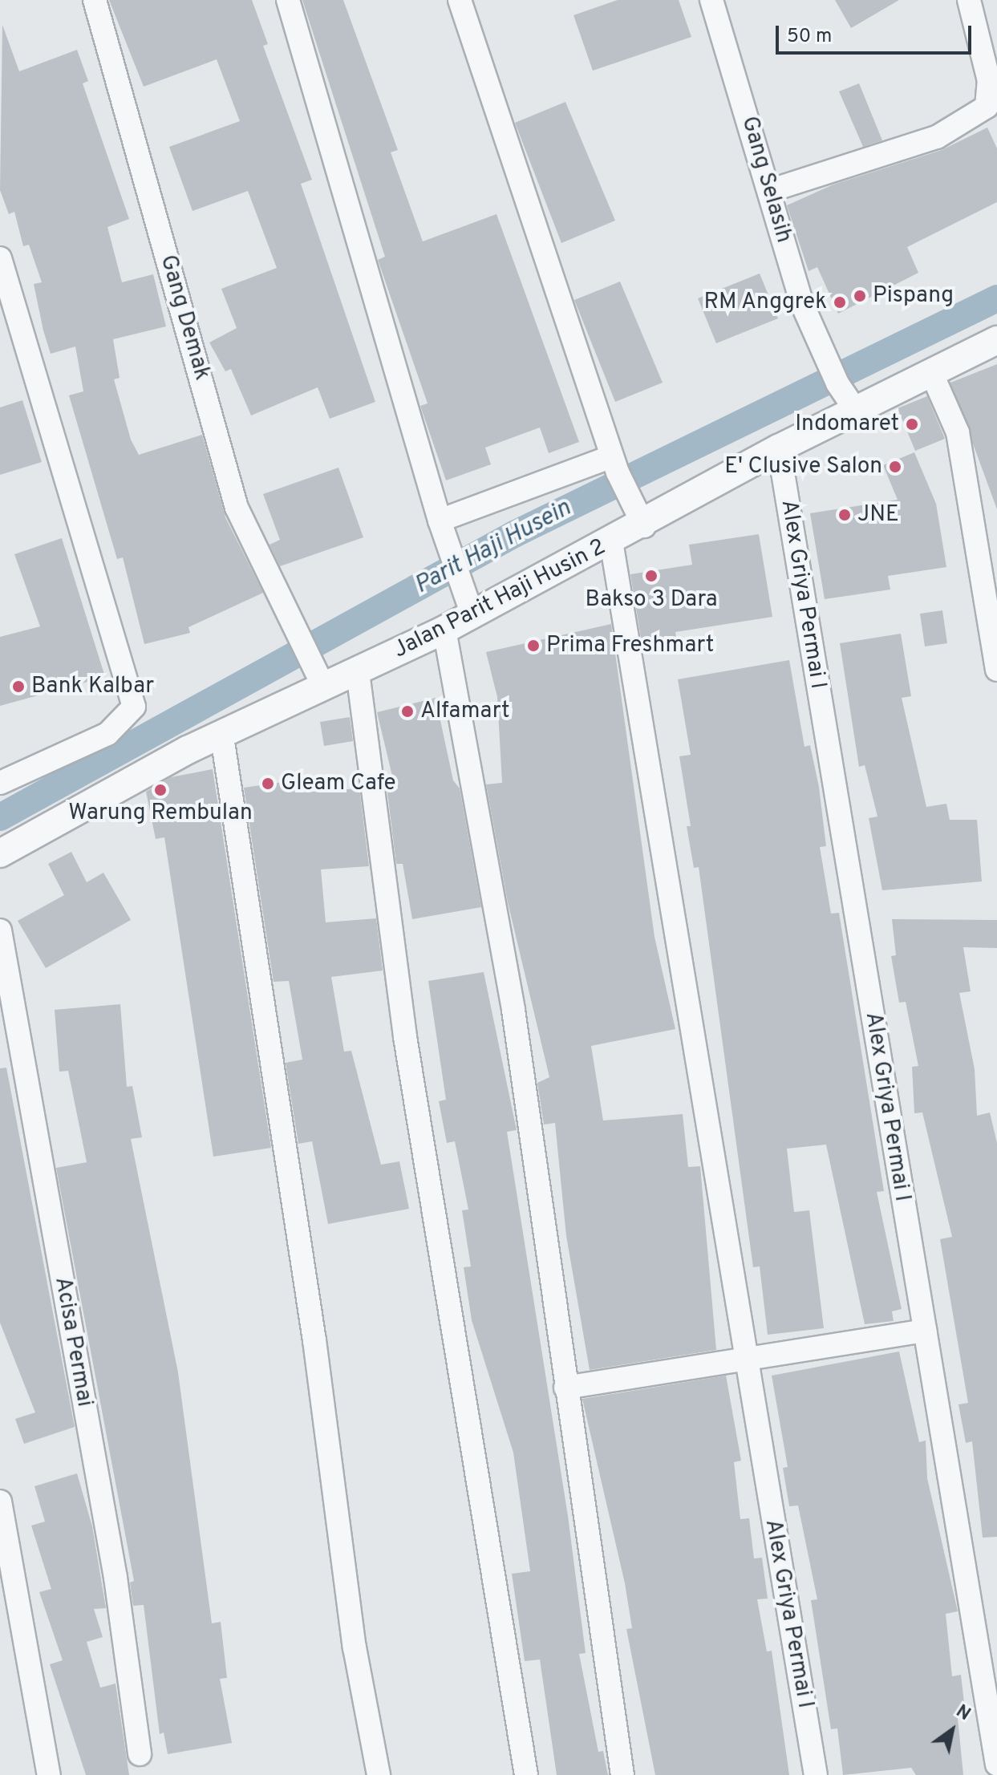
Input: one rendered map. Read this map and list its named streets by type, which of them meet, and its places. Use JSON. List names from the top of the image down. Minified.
{"streets":{"street":["Gang Selasih","Gang Demak","Alex Griya Permai I","Jalan Parit Haji Husin 2","Acisa Permai"]},"crossings":[["Gang Selasih","Jalan Parit Haji Husin 2"],["Gang Demak","Jalan Parit Haji Husin 2"],["Alex Griya Permai I","Jalan Parit Haji Husin 2"]],"water":["Parit Haji Husein"],"places":["Pispang","RM Anggrek","Indomaret","E' Clusive Salon","JNE","Bakso 3 Dara","Prima Freshmart","Bank Kalbar","Alfamart","Gleam Cafe","Warung Rembulan"],"scale_bar":"50 m","north":"top right"}
